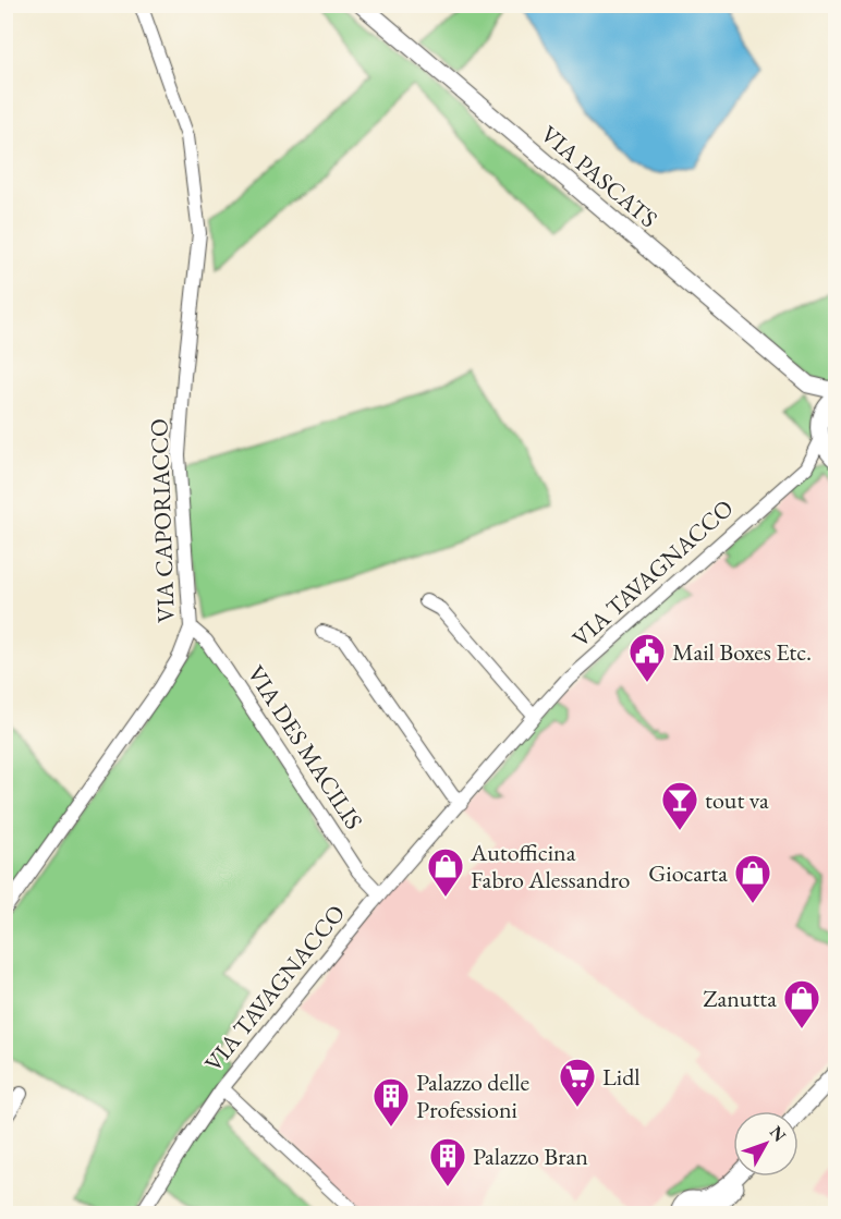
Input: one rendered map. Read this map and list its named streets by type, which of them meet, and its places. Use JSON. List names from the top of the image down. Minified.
{"streets":{"main road":["VIA PASCATS"],"street":["VIA CAPORIACCO","VIA TAVAGNACCO","VIA DES MACILIS"]},"crossings":[["VIA CAPORIACCO","VIA DES MACILIS"],["VIA TAVAGNACCO","VIA DES MACILIS"]],"places":{"public building":["Mail Boxes Etc."],"bar":["tout va"],"shop":["Autofficina Fabro Alessandro","Giocarta","Zanutta"],"supermarket":["Lidl"],"building":["Palazzo delle Professioni","Palazzo Bran"]},"north":"top right"}
